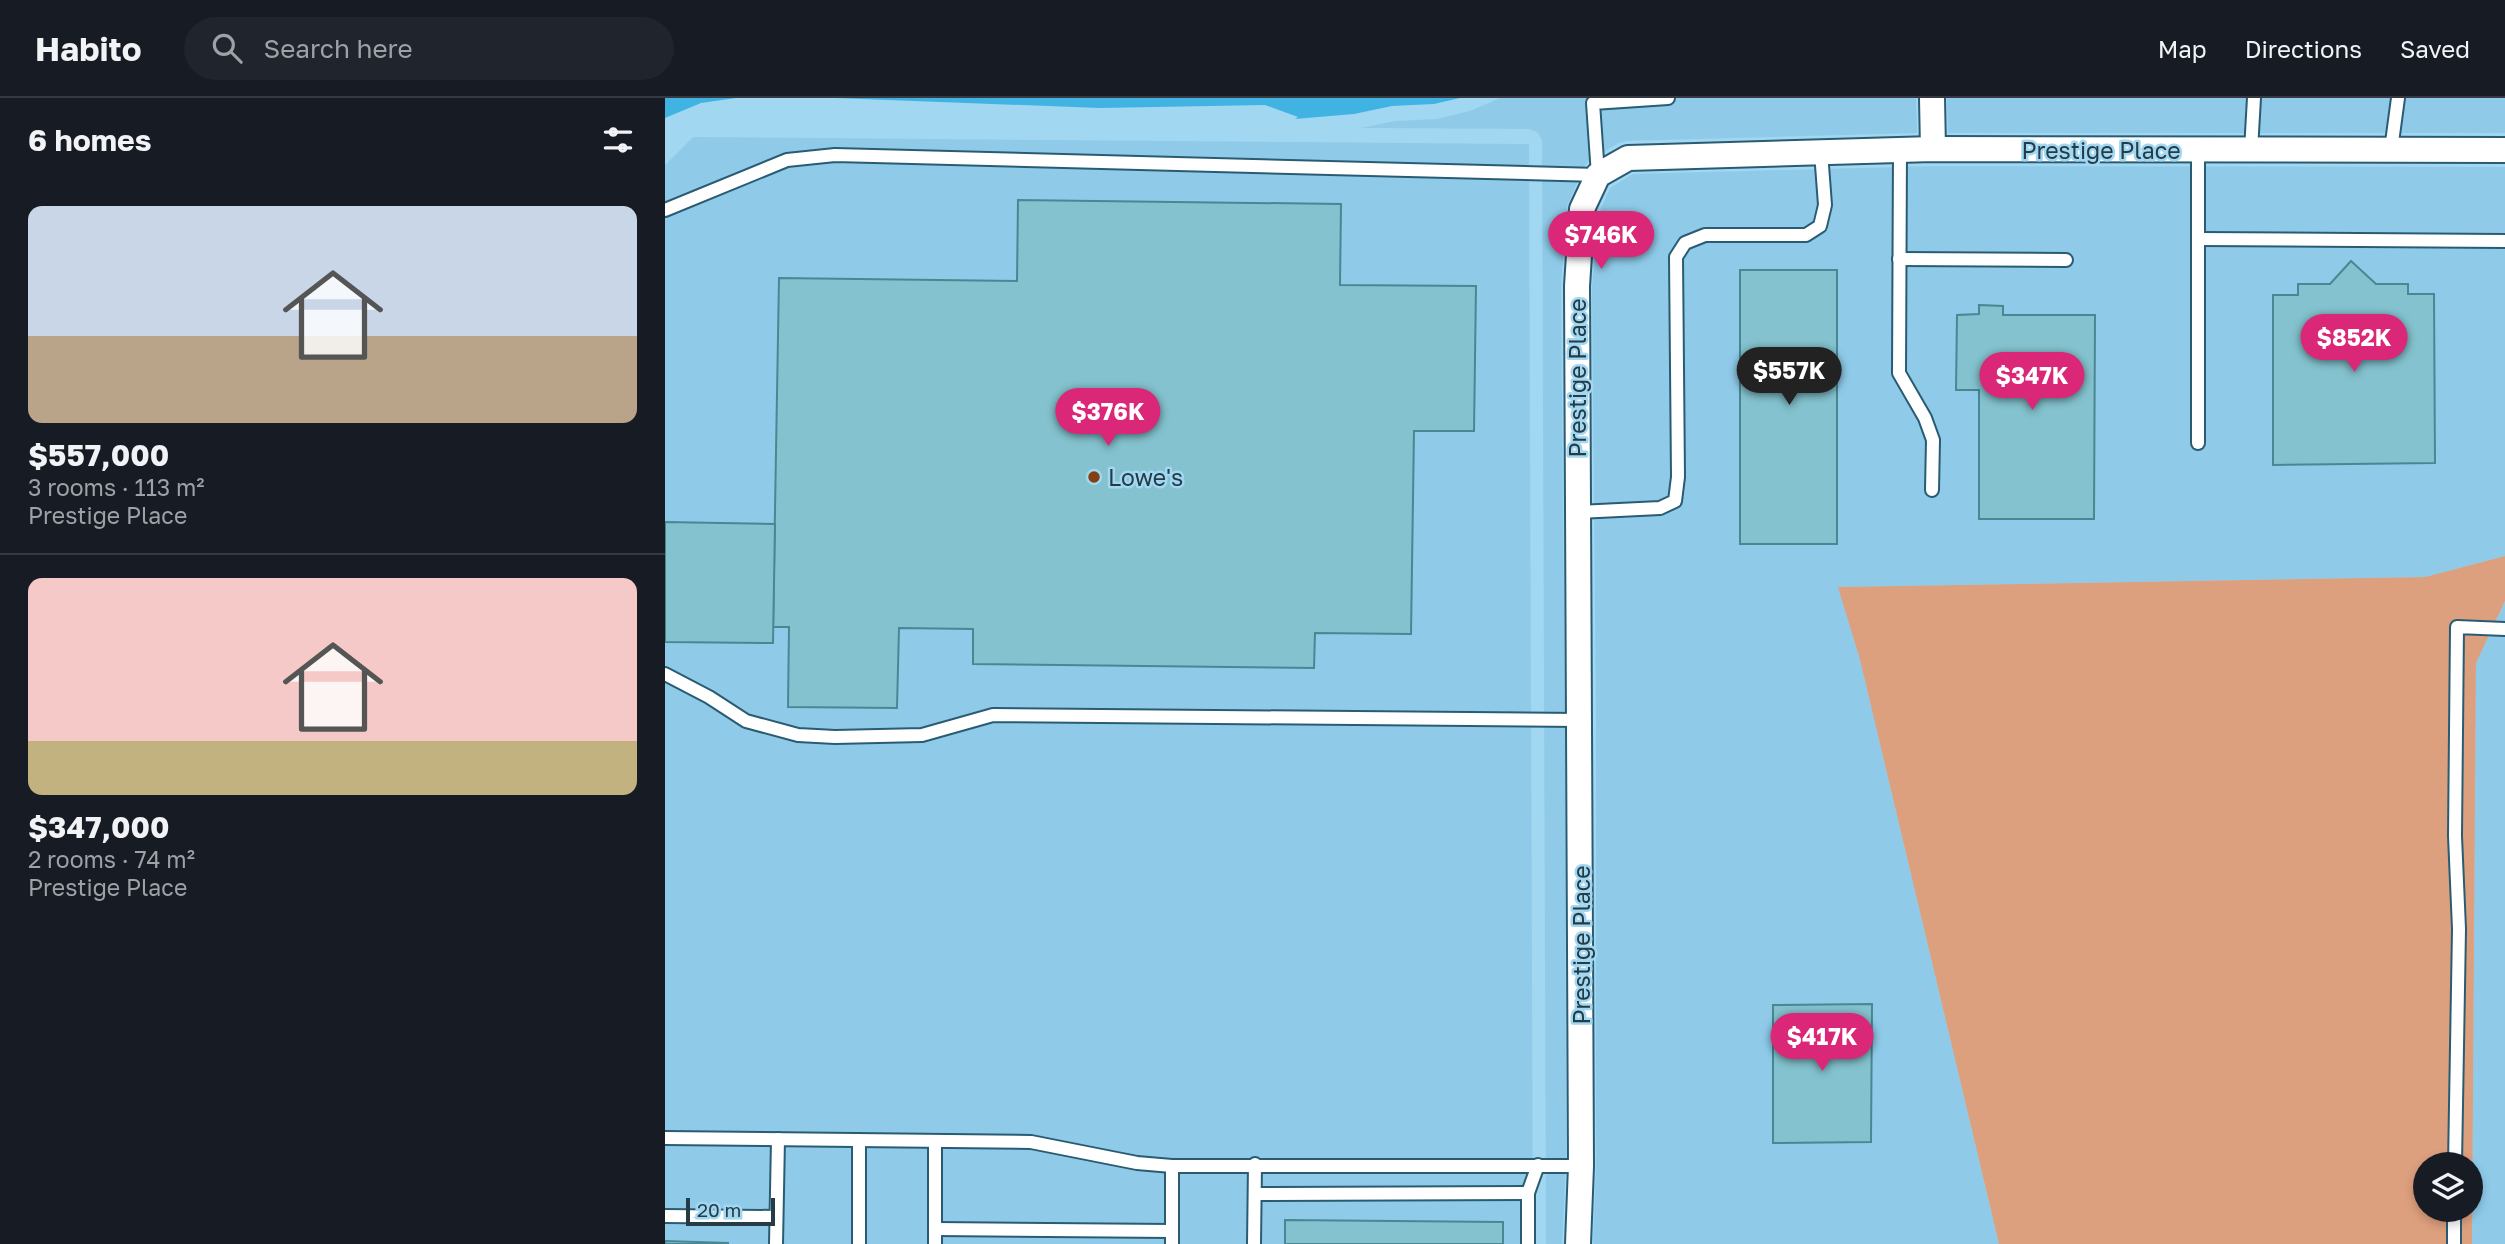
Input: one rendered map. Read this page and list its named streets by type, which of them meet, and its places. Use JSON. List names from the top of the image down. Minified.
{"streets":{"street":["Prestige Place"]},"places":["Lowe's"],"scale_bar":"20 m","page":{"header":"Habito","search":"Search here","nav":["Map","Directions","Saved"],"heading":"6 homes","list":[{"name":"$557,000","note":"3 rooms · 113 m² · Prestige Place"},{"name":"$347,000","note":"2 rooms · 74 m² · Prestige Place"}],"price":["$746K","$852K","$557K","$347K","$376K","$417K"],"scale":"20 m"}}
